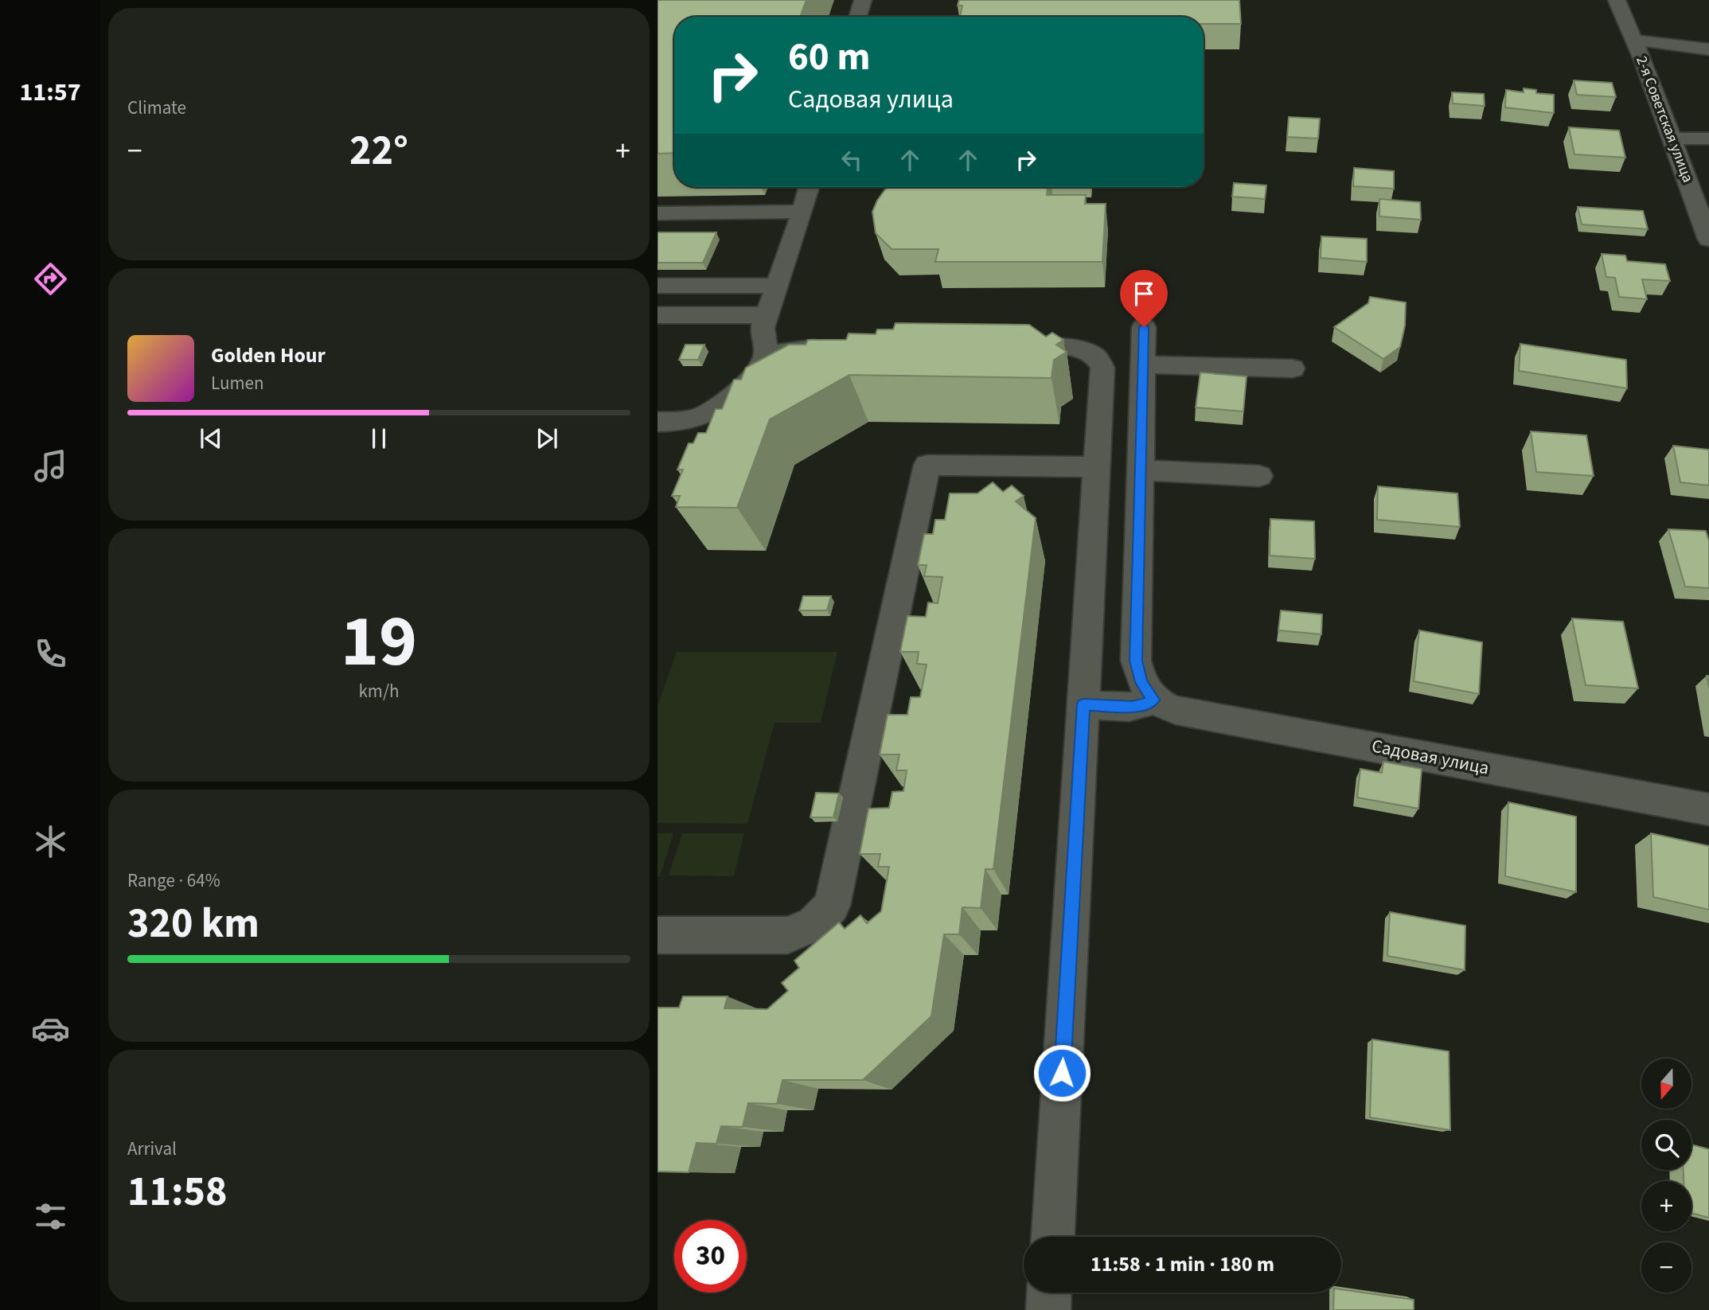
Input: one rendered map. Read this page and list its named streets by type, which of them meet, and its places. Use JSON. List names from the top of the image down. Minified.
{"streets":{"street":["2-я Советская улица","Садовая улица"]},"north":"bottom","page":{"tabs":"11:57","tile":["Climate",["19","km/h"],["Range · 64%","320 km"],["Arrival","11:58"]],"turn":["60 m","Садовая улица"],"heat":["−","22°","+"],"song":["Golden Hour","Lumen"],"map_buttons":["+","−"],"limit":"30","trip":"11:58 · 1 min · 180 m"}}
